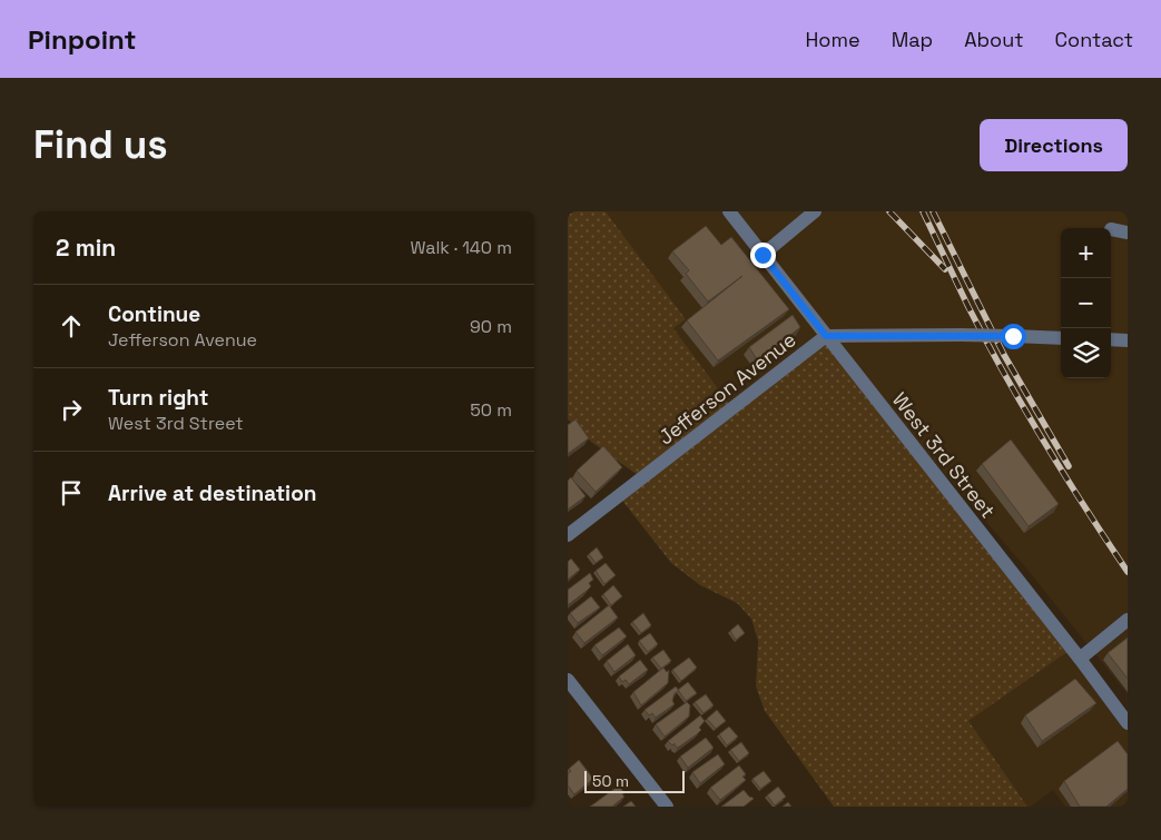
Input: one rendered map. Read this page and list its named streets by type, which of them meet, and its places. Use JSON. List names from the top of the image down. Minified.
{"streets":{"street":["Jefferson Avenue","West 3rd Street"]},"crossings":[["Jefferson Avenue","West 3rd Street"]],"scale_bar":"50 m","page":{"header":"Pinpoint","nav":["Home","Map","About","Contact"],"buttons":"Directions","title":"Find us","heading":["2 min","Walk · 140 m"],"map_buttons":["+","−"],"list":[["Continue","Jefferson Avenue","90 m"],["Turn right","West 3rd Street","50 m"],"Arrive at destination"],"scale":"50 m"}}
